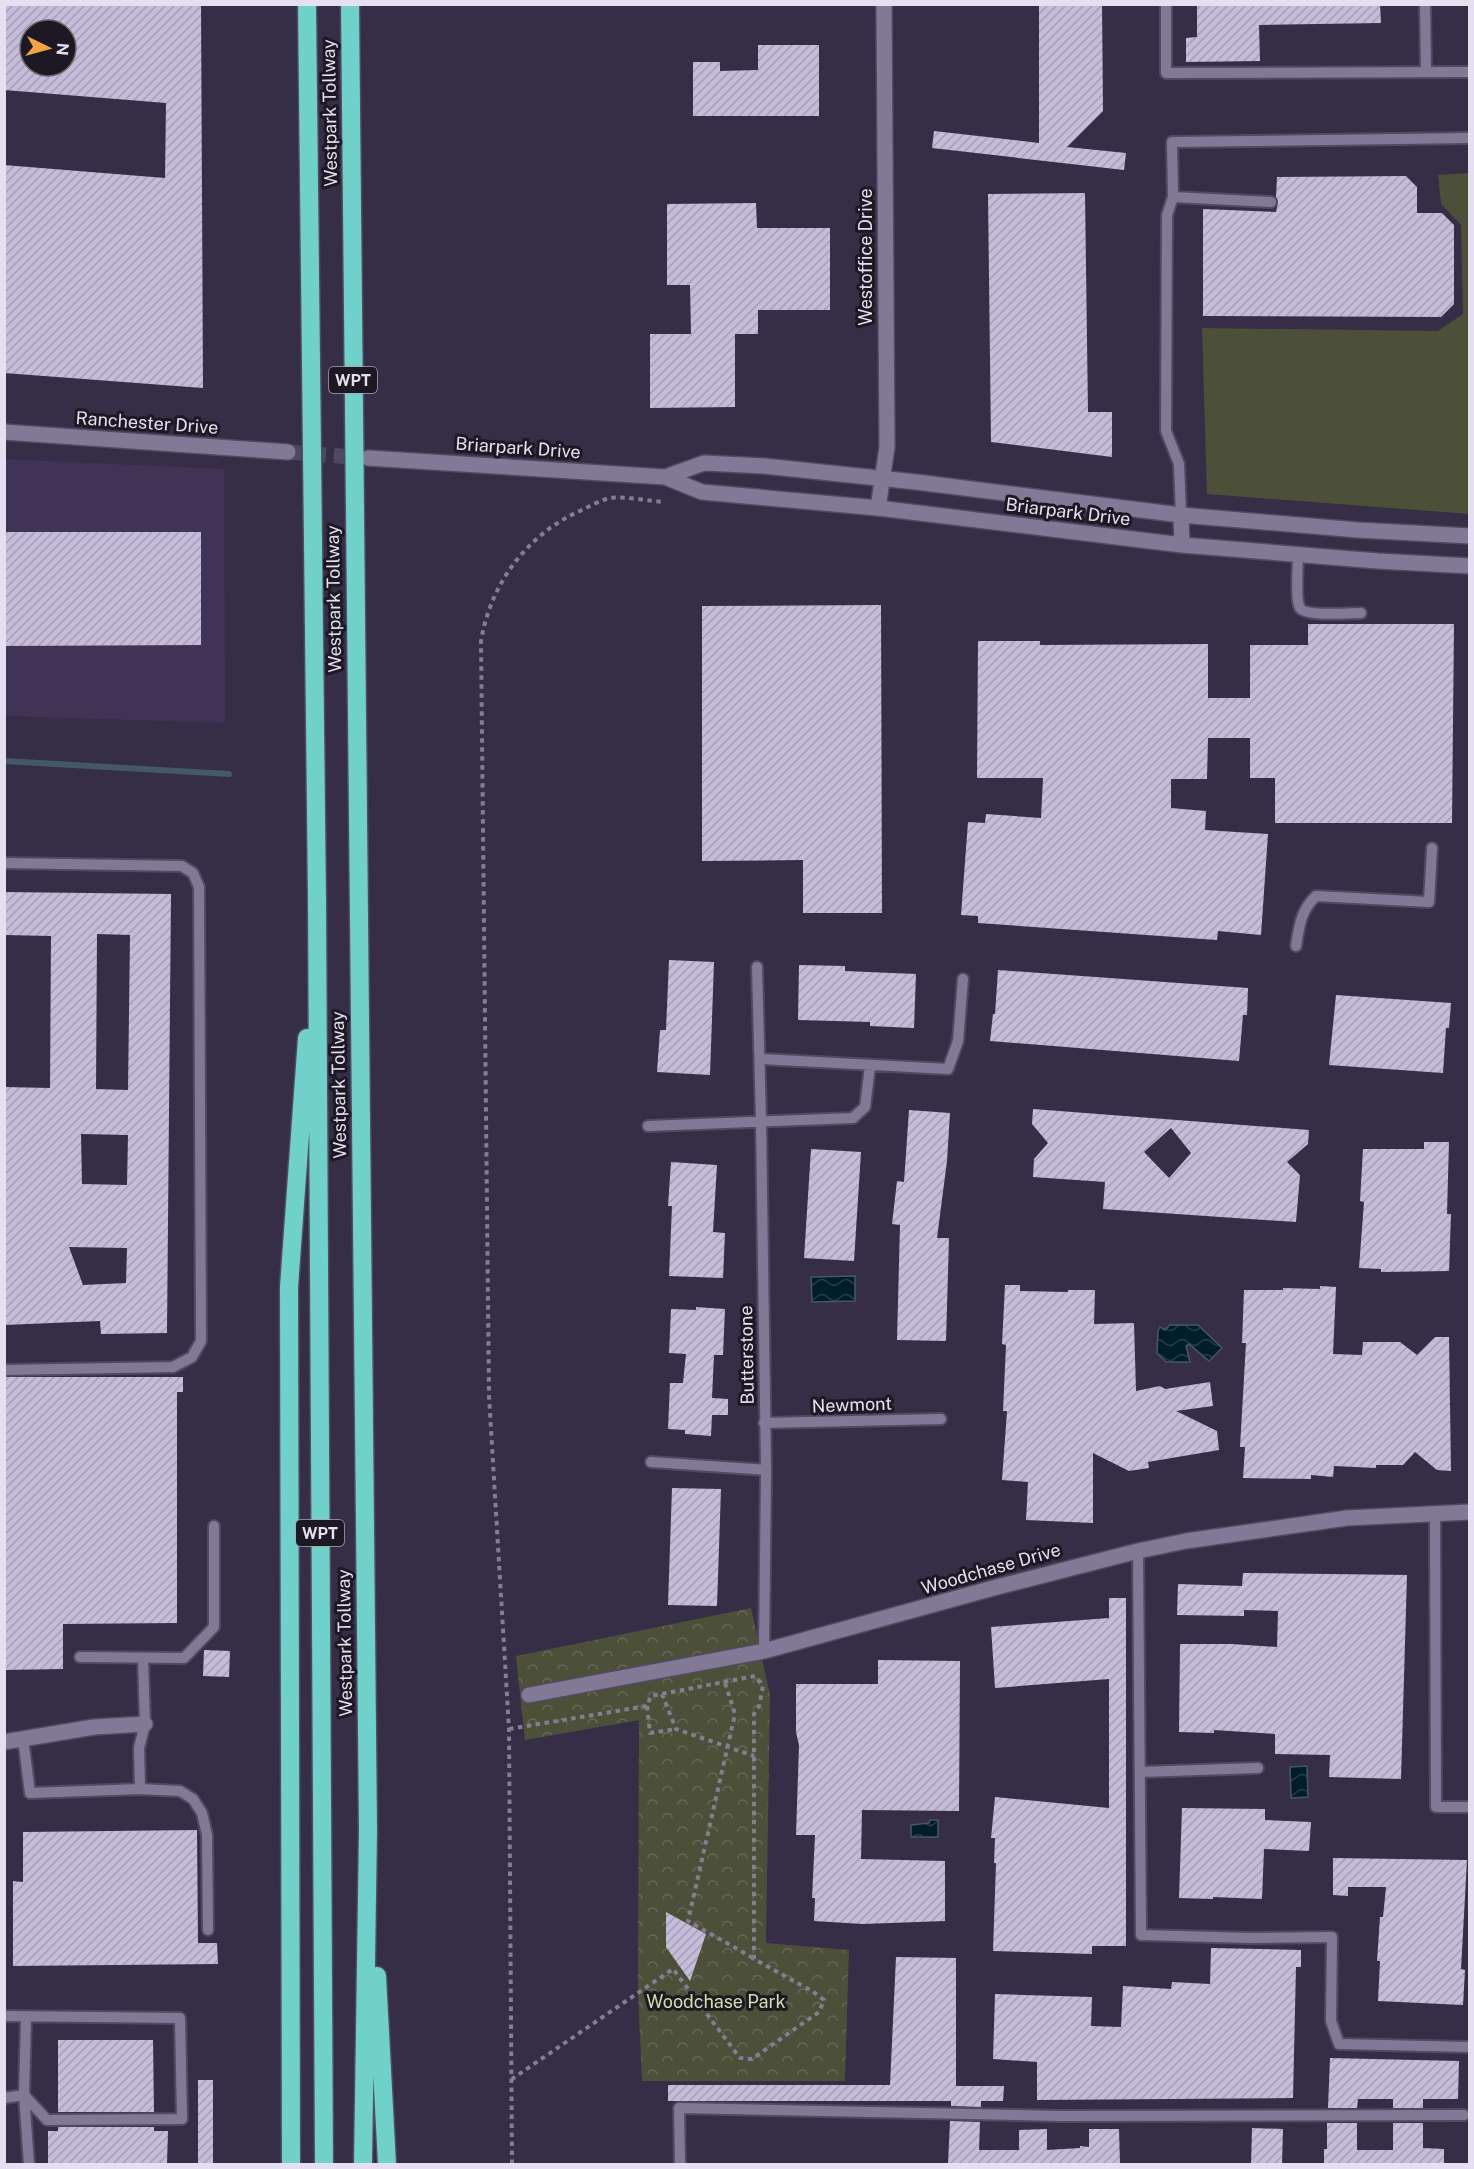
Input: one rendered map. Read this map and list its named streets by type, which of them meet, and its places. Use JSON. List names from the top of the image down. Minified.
{"streets":{"highway":["Westpark Tollway","WPT"],"street":["Westoffice Drive","Ranchester Drive","Briarpark Drive","Woodchase Drive"],"lane":["Butterstone","Newmont"]},"crossings":[["Westoffice Drive","Briarpark Drive"],["Butterstone","Newmont"],["Butterstone","Woodchase Drive"]],"parks":["Woodchase Park"],"north":"right"}
